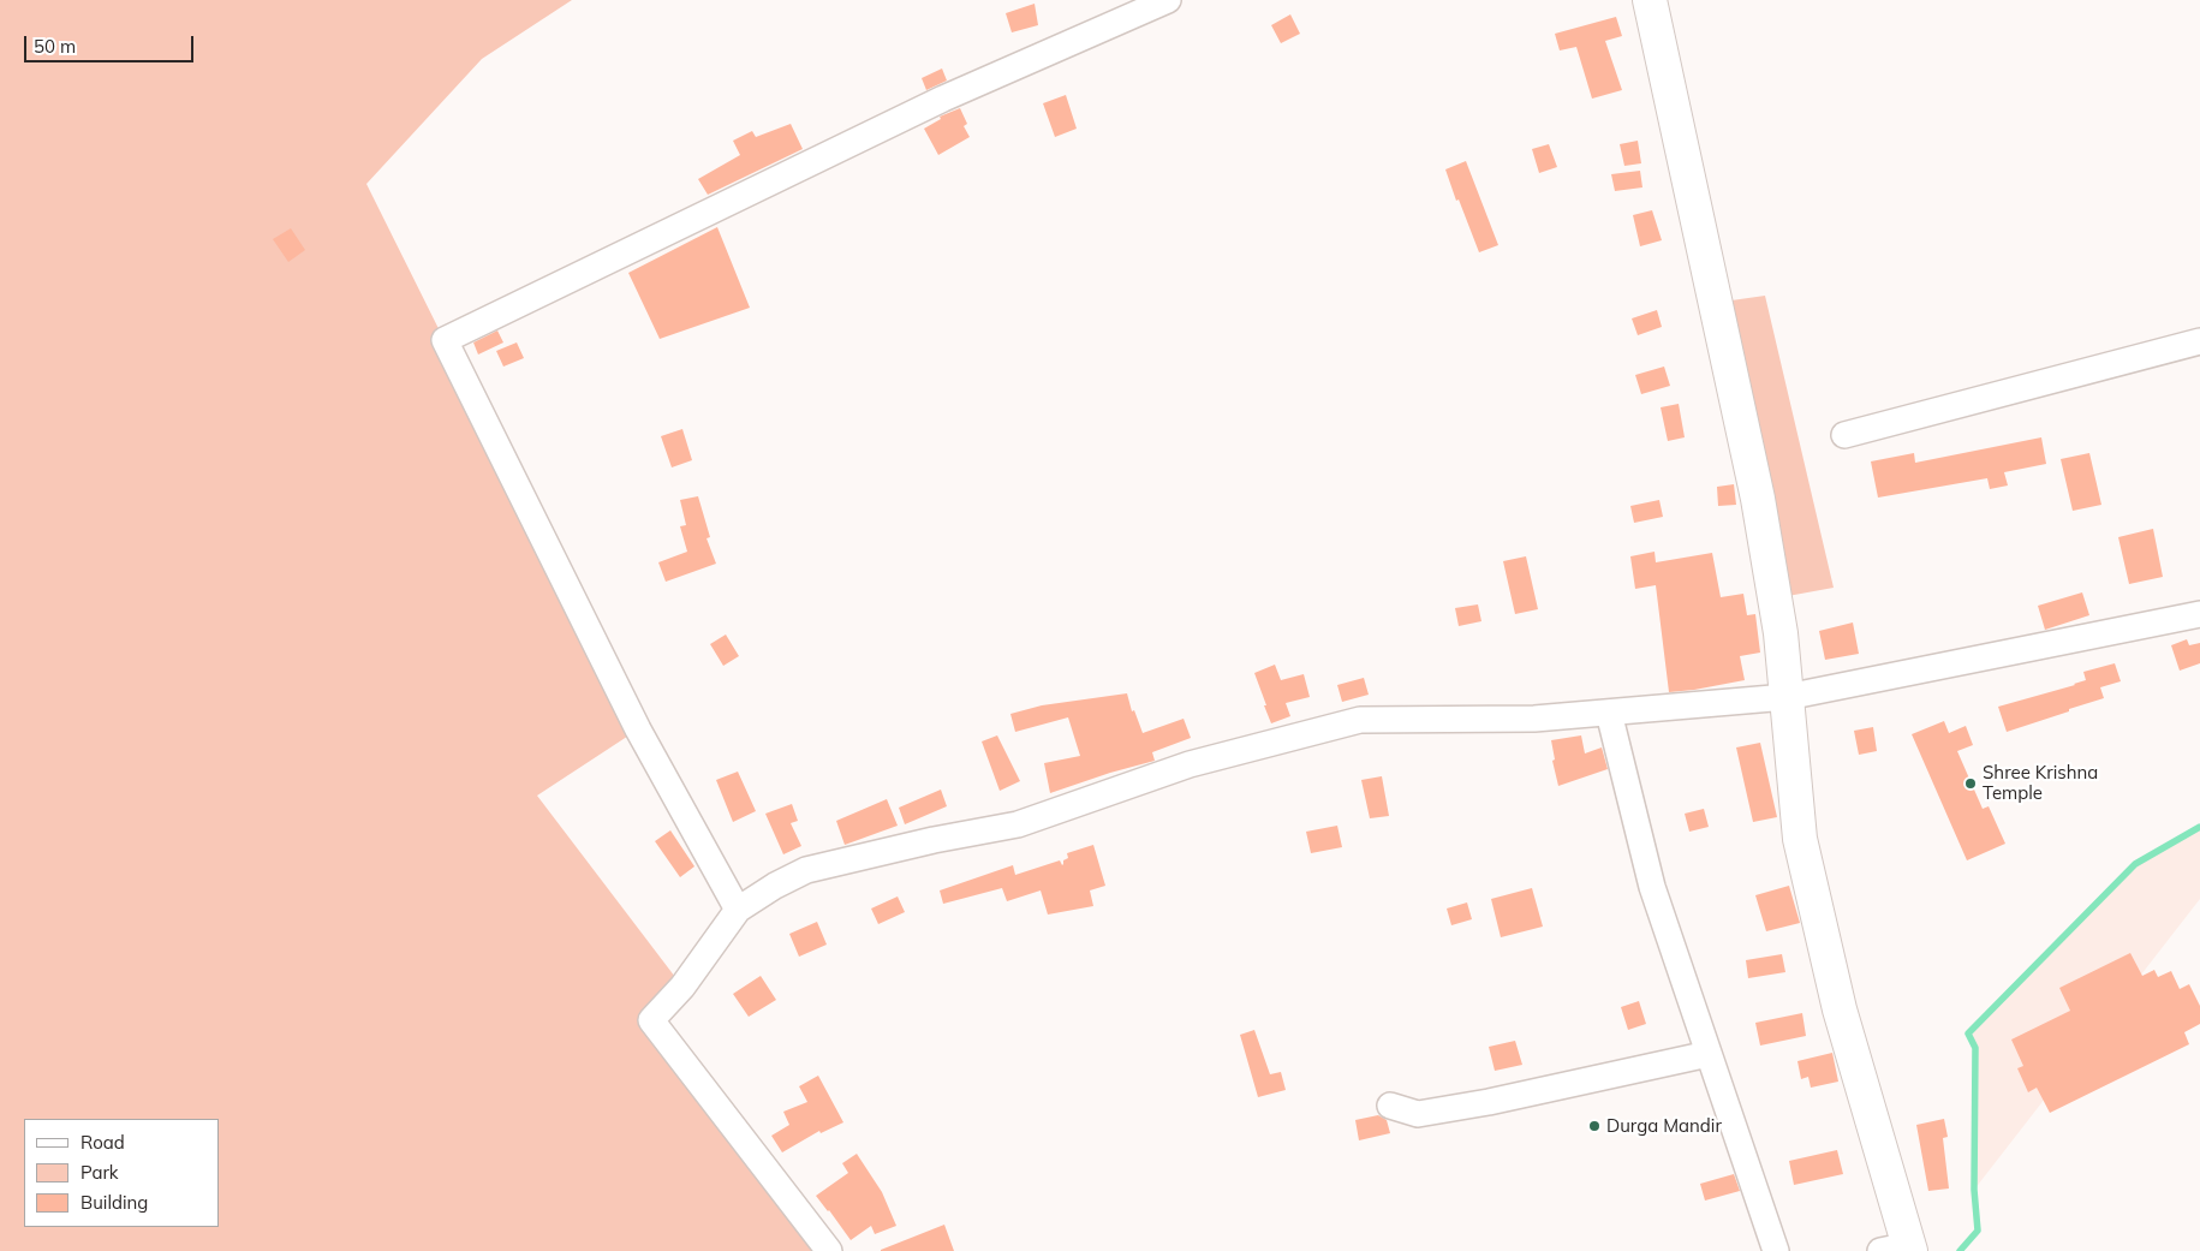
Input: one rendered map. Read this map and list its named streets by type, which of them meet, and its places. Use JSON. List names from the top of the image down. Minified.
{"places":["Shree Krishna Temple","Durga Mandir"],"legend":["Road","Park","Building"],"scale_bar":"50 m"}
